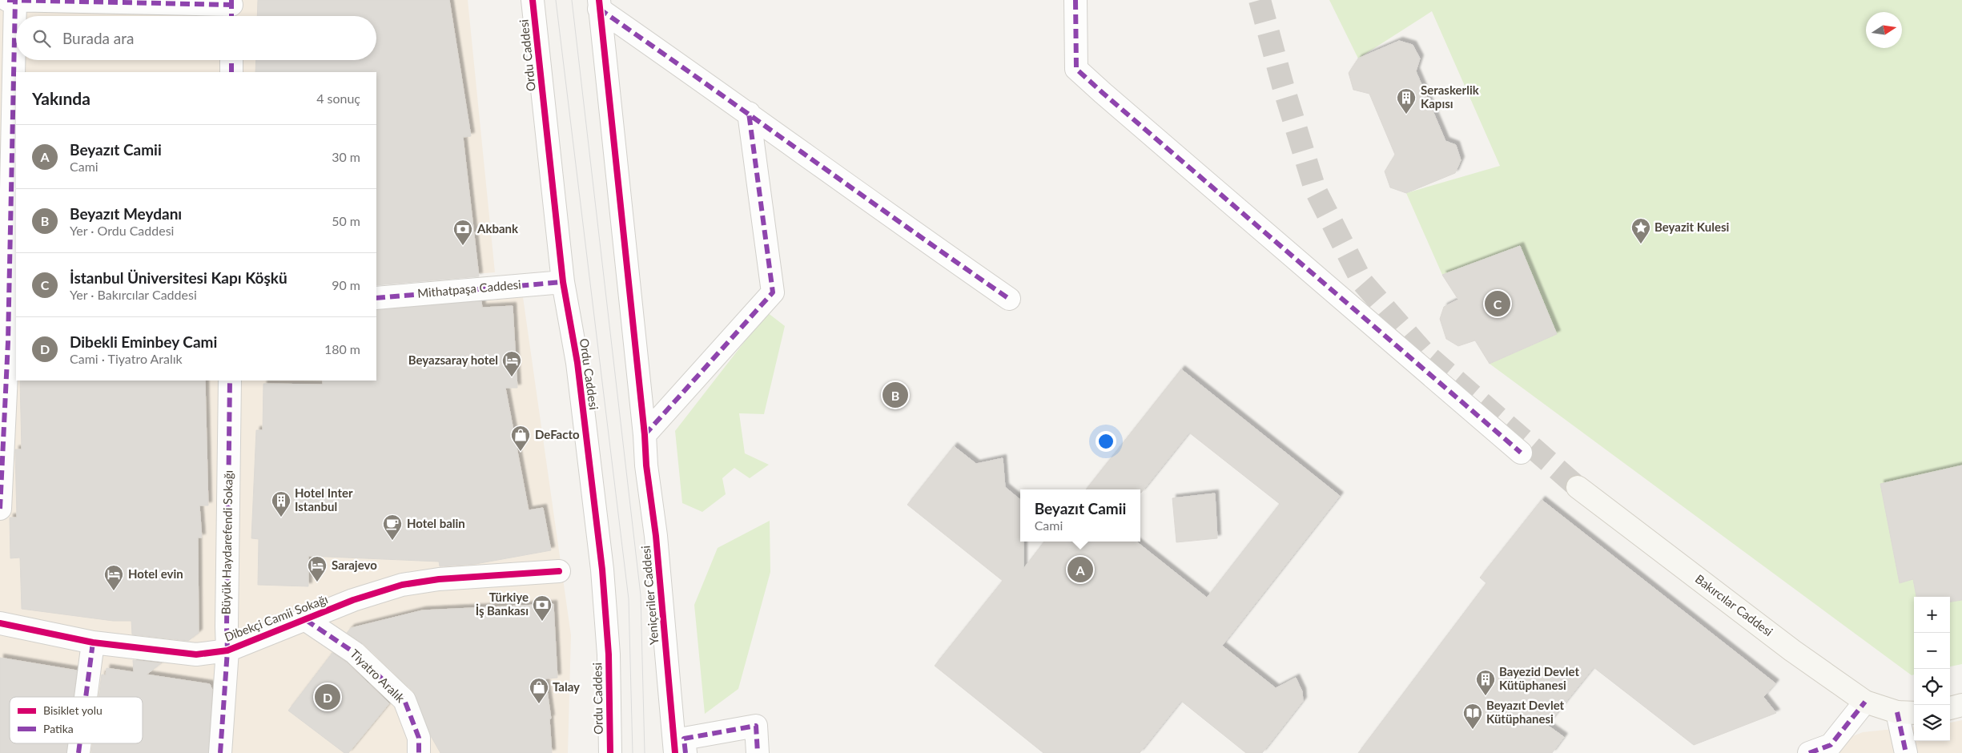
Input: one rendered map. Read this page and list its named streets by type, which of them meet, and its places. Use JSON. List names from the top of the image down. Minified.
{"streets":{"main road":["Bakırcılar Caddesi"],"street":["Ordu Caddesi","Mithatpaşa Caddesi","Büyük Haydarefendi Sokağı","Yeniçeriler Caddesi","Dibekçi Camii Sokağı","Tiyatro Aralık"]},"crossings":[["Ordu Caddesi","Mithatpaşa Caddesi"],["Büyük Haydarefendi Sokağı","Dibekçi Camii Sokağı"],["Dibekçi Camii Sokağı","Tiyatro Aralık"]],"places":{"building":["Seraskerlik Kapısı","Hotel Inter Istanbul","Bayezid Devlet Kütüphanesi"],"place":["Beyazit Kulesi"],"bank":["Akbank","Türkiye İş Bankası"],"hotel":["Beyazsaray hotel","Sarajevo","Hotel evin"],"shop":["DeFacto","Talay"],"cafe":["Hotel balin"],"library":["Beyazıt Devlet Kütüphanesi"]},"legend":["Bisiklet yolu","Patika"],"north":"right","page":{"search":"Burada ara","heading":["Yakında","4 sonuç"],"list":[{"mark":"A","name":"Beyazıt Camii","note":"Cami","value":"30 m"},{"mark":"B","name":"Beyazıt Meydanı","note":"Yer · Ordu Caddesi","value":"50 m"},{"mark":"C","name":"İstanbul Üniversitesi Kapı Köşkü","note":"Yer · Bakırcılar Caddesi","value":"90 m"},{"mark":"D","name":"Dibekli Eminbey Cami","note":"Cami · Tiyatro Aralık","value":"180 m"}],"pins":["C","B","A","D"],"popup":["Beyazıt Camii","Cami"],"map_buttons":["+","−"]}}
